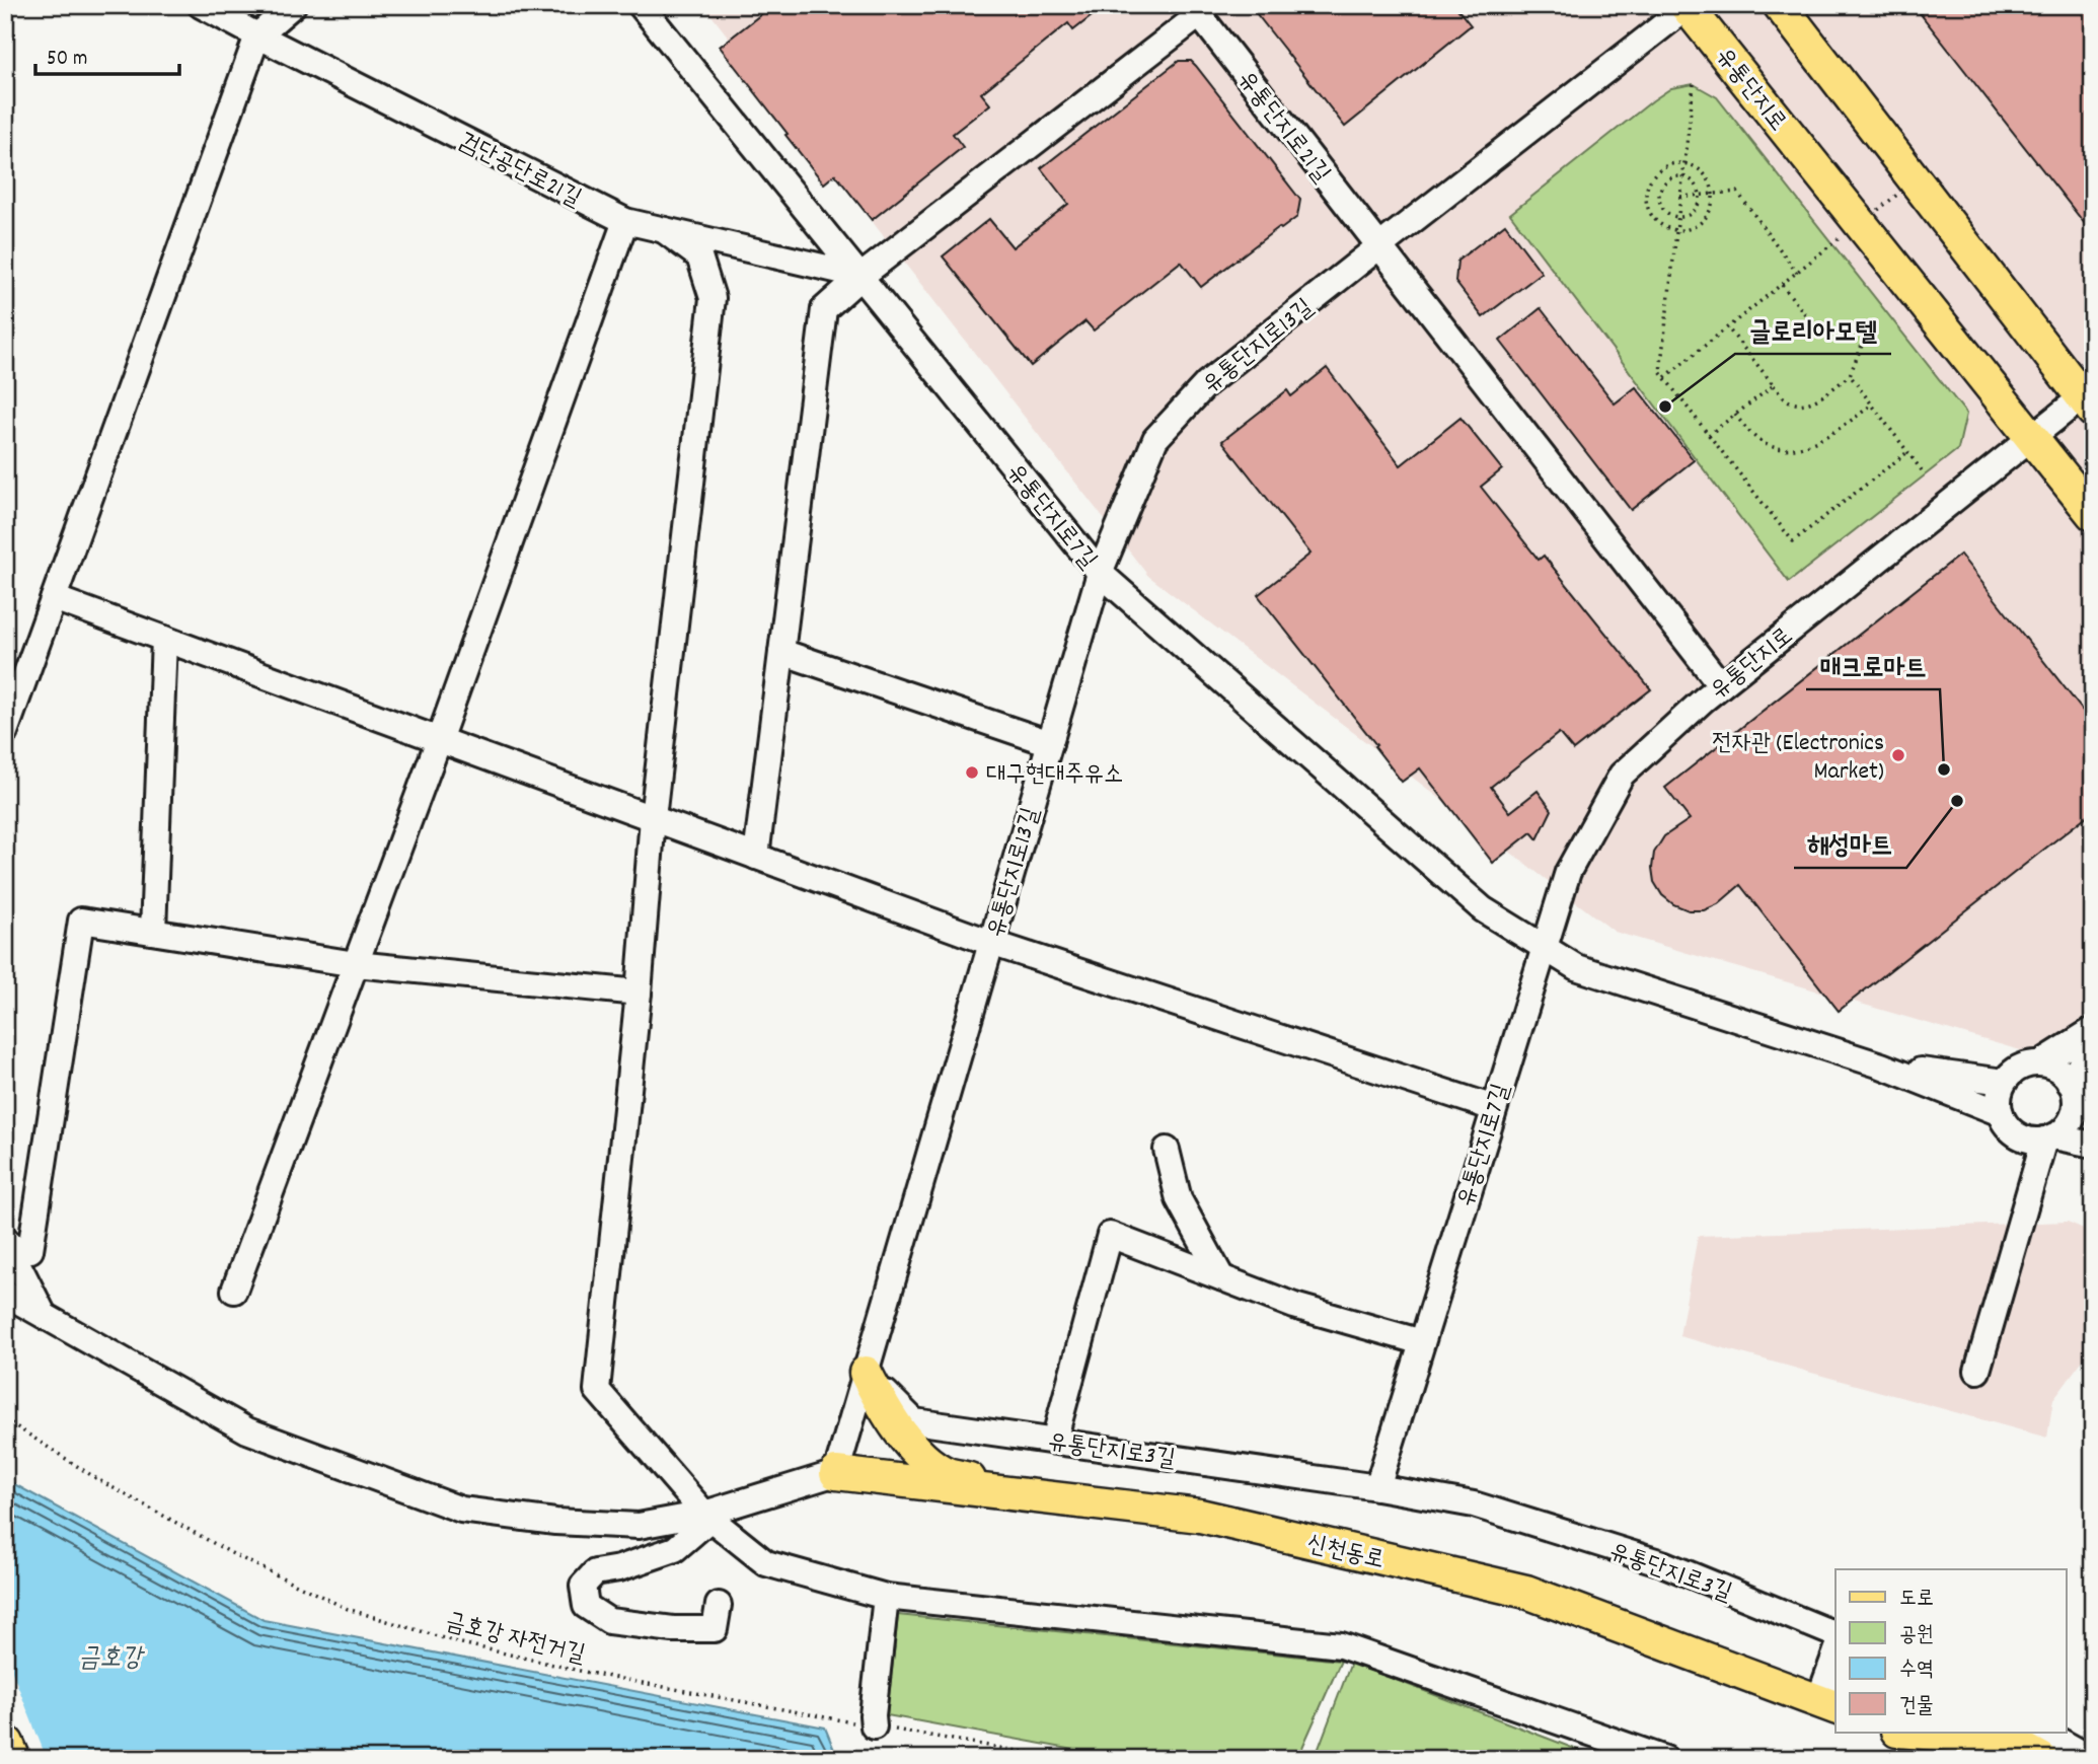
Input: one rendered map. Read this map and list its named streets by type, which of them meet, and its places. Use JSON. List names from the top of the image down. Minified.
{"streets":{"main road":["유통단지로","신천동로"],"street":["유통단지로21길","검단공단로21길","유통단지로13길","유통단지로7길","유통단지로3길"],"path":["금호강 자전거길"]},"crossings":[["유통단지로","유통단지로13길"],["유통단지로","유통단지로7길"],["유통단지로21길","유통단지로13길"],["검단공단로21길","유통단지로7길"],["유통단지로13길","유통단지로7길"],["유통단지로13길","유통단지로3길"],["유통단지로13길","신천동로"]],"water":["금호강"],"places":["글로리아모텔","전자관 (Electronics Market)","매크로마트","대구현대주유소","해성마트"],"legend":["도로","공원","수역","건물"],"scale_bar":"50 m"}
